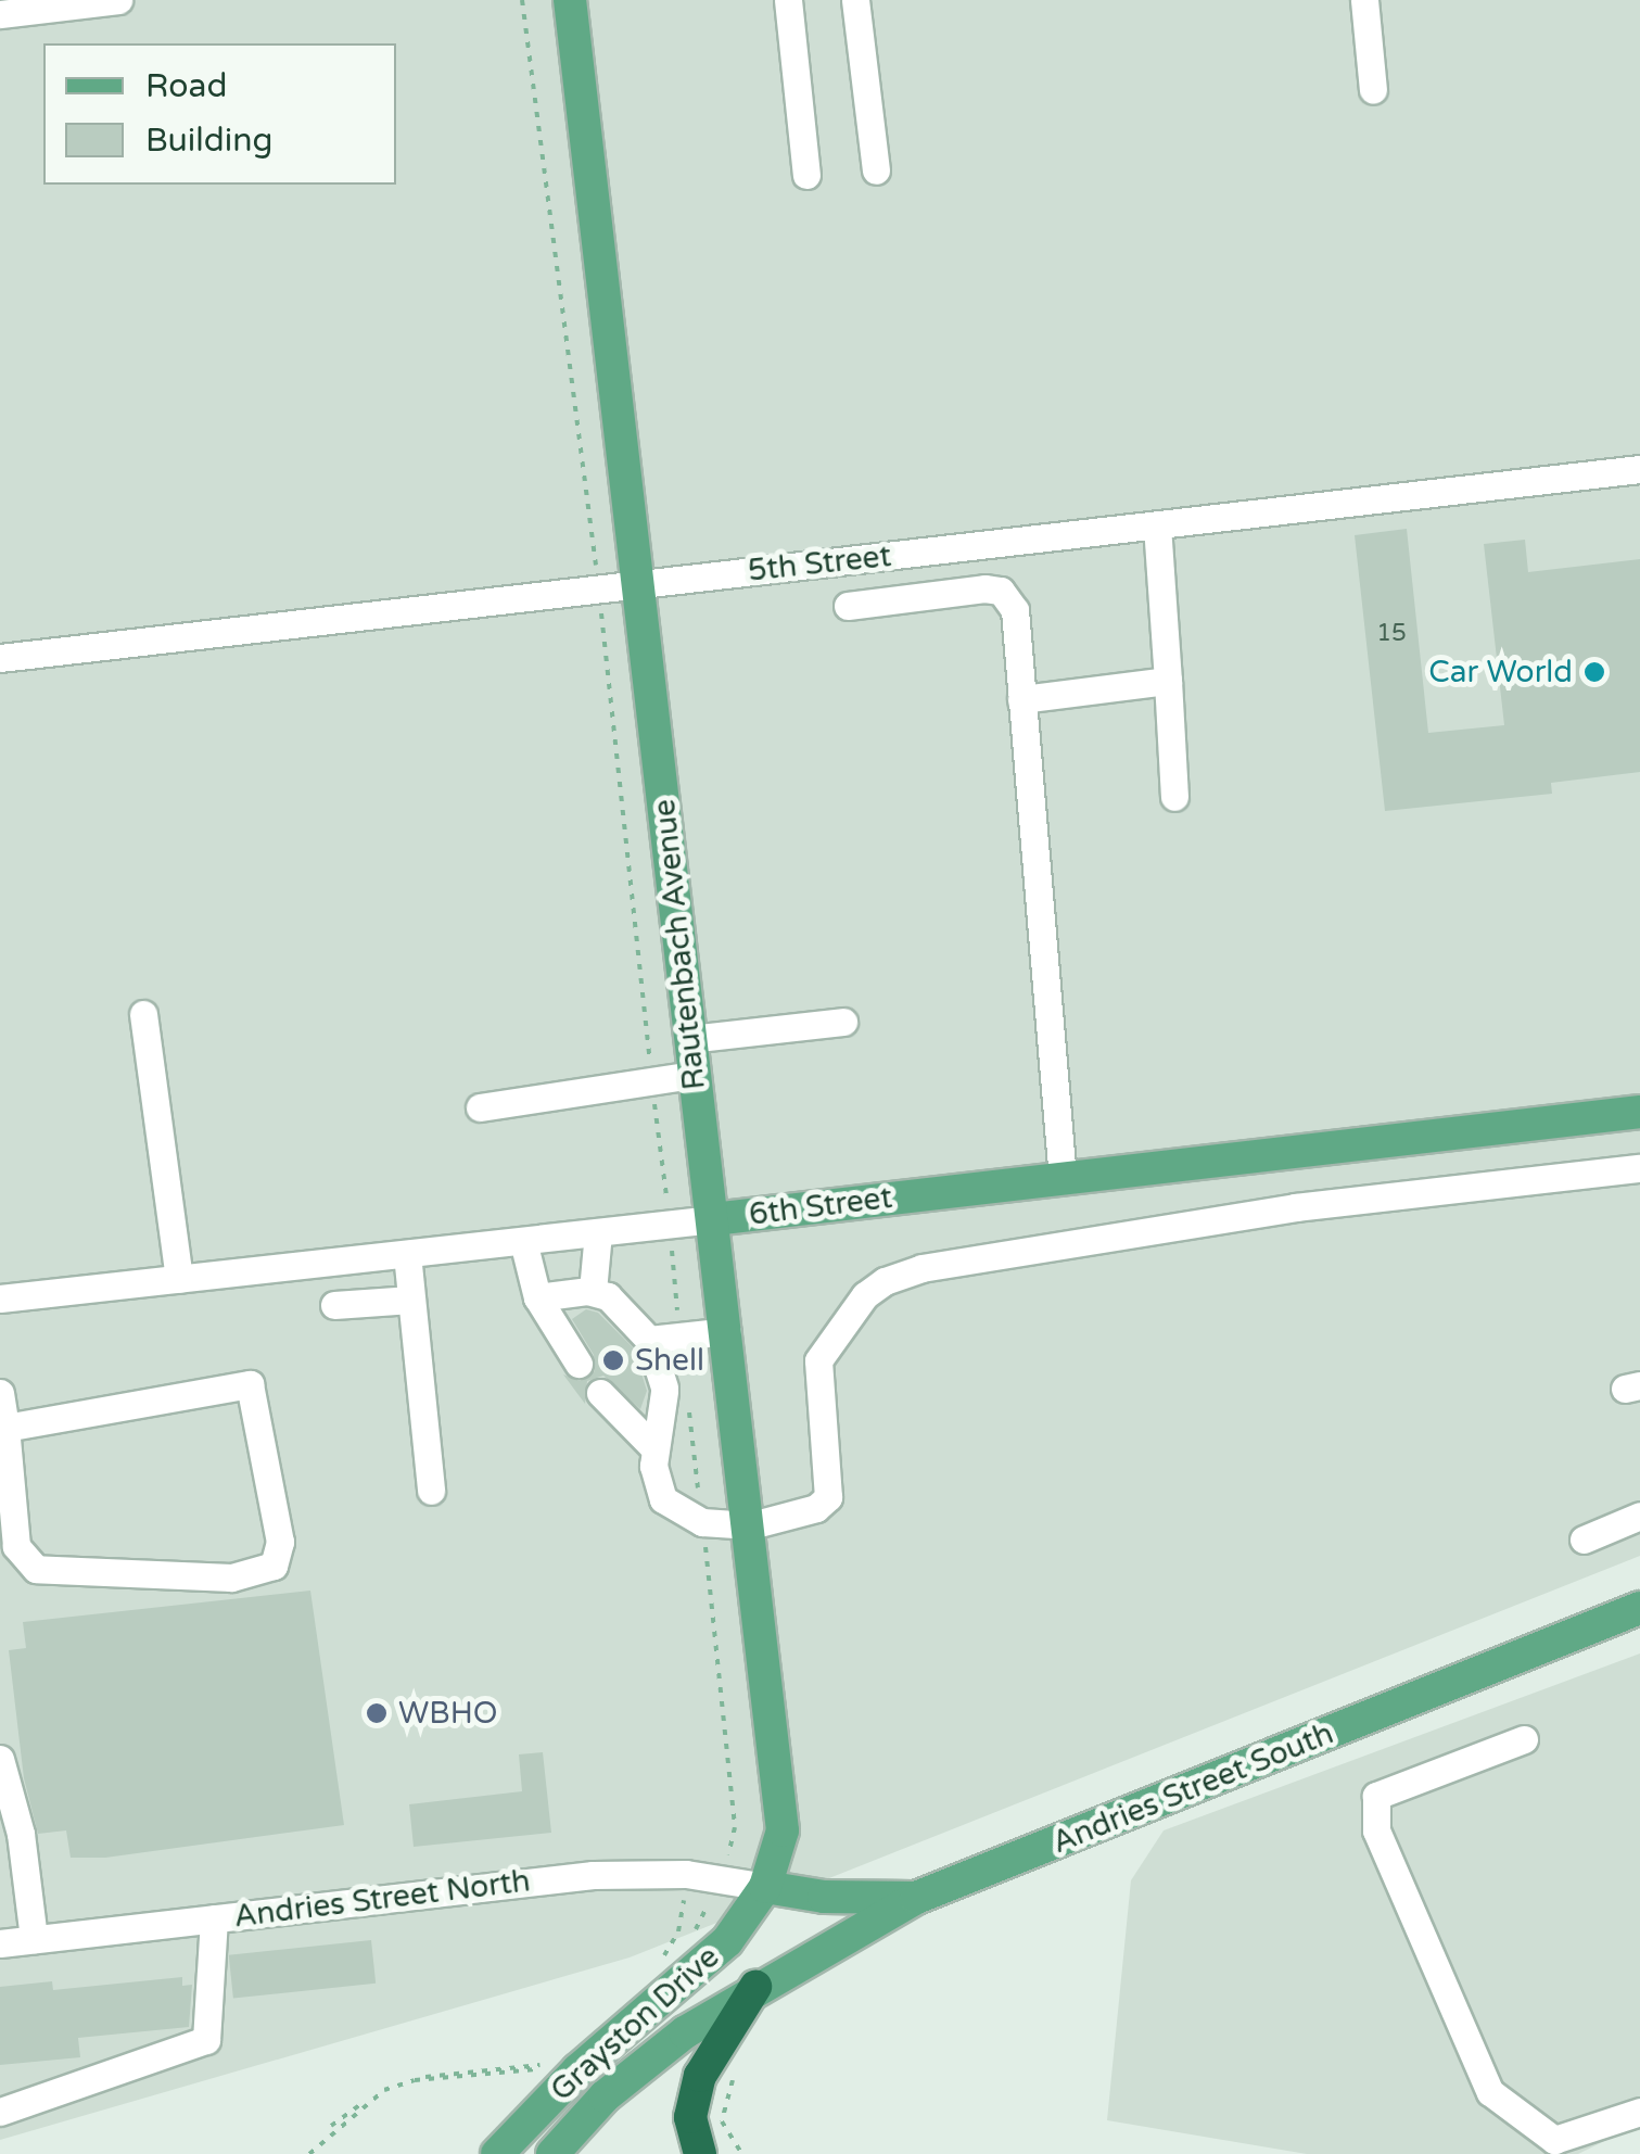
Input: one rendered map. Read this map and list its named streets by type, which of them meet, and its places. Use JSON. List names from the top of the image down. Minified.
{"streets":{"main road":["Rautenbach Avenue","6th Street","Andries Street South","Grayston Drive"],"lane":["5th Street","Andries Street North"]},"crossings":[["5th Street","Rautenbach Avenue"],["Rautenbach Avenue","6th Street"],["Rautenbach Avenue","Andries Street North"],["Rautenbach Avenue","Grayston Drive"],["Andries Street South","Grayston Drive"],["Andries Street North","Grayston Drive"]],"places":["Car World","Shell","WBHO"],"house_numbers":["15"],"legend":["Road","Building"]}
